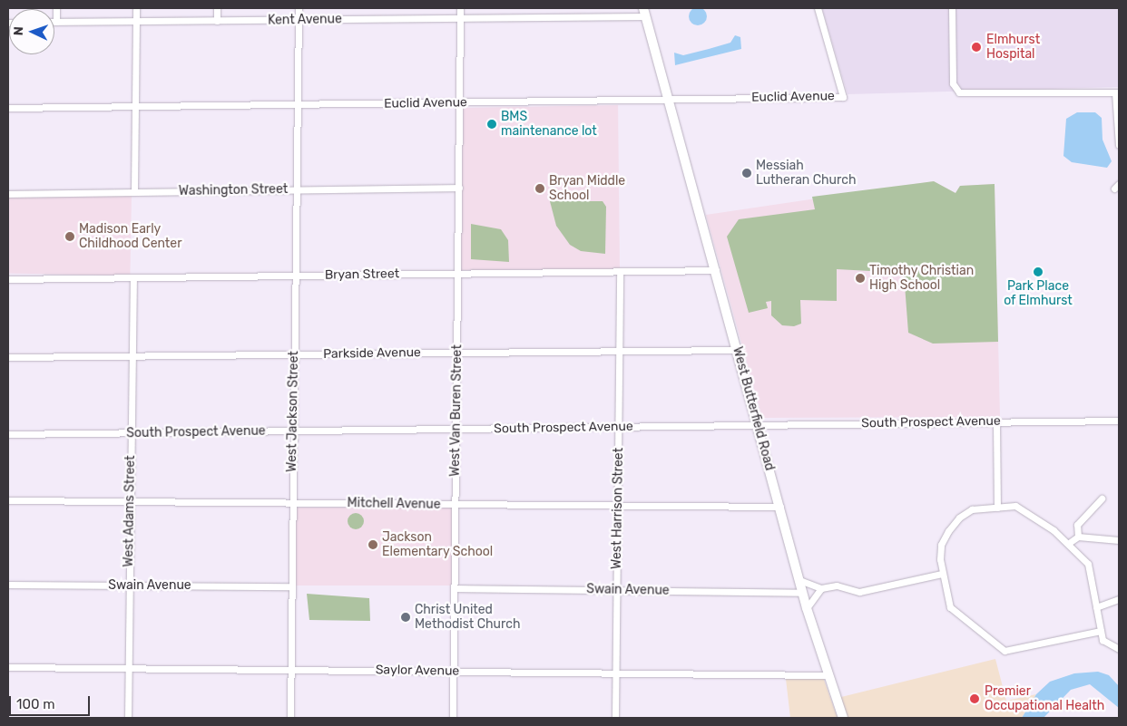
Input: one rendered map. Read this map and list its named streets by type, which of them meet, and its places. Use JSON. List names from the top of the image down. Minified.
{"streets":{"main road":["West Butterfield Road"],"street":["Kent Avenue","Euclid Avenue","Washington Street","Bryan Street","Parkside Avenue","West Van Buren Street","West Jackson Street","South Prospect Avenue","Mitchell Avenue","West Harrison Street","West Adams Street","Swain Avenue","Saylor Avenue"]},"crossings":[["Kent Avenue","West Butterfield Road"],["Kent Avenue","West Van Buren Street"],["Kent Avenue","West Jackson Street"],["Euclid Avenue","West Butterfield Road"],["Euclid Avenue","West Van Buren Street"],["Euclid Avenue","West Jackson Street"],["Washington Street","West Van Buren Street"],["Washington Street","West Jackson Street"],["Bryan Street","West Butterfield Road"],["Bryan Street","West Van Buren Street"],["Bryan Street","West Jackson Street"],["Bryan Street","West Harrison Street"],["Bryan Street","West Adams Street"],["Parkside Avenue","West Butterfield Road"],["Parkside Avenue","West Van Buren Street"],["Parkside Avenue","West Jackson Street"],["Parkside Avenue","West Harrison Street"],["Parkside Avenue","West Adams Street"],["West Butterfield Road","South Prospect Avenue"],["West Butterfield Road","Mitchell Avenue"],["West Butterfield Road","Swain Avenue"],["West Butterfield Road","Saylor Avenue"],["West Van Buren Street","South Prospect Avenue"],["West Van Buren Street","Mitchell Avenue"],["West Van Buren Street","Swain Avenue"],["West Van Buren Street","Saylor Avenue"],["West Jackson Street","South Prospect Avenue"],["West Jackson Street","Mitchell Avenue"],["West Jackson Street","Swain Avenue"],["West Jackson Street","Saylor Avenue"],["South Prospect Avenue","West Harrison Street"],["South Prospect Avenue","West Adams Street"],["Mitchell Avenue","West Harrison Street"],["Mitchell Avenue","West Adams Street"],["West Harrison Street","Swain Avenue"],["West Harrison Street","Saylor Avenue"],["West Adams Street","Swain Avenue"],["West Adams Street","Saylor Avenue"]],"places":["Elmhurst Hospital","BMS maintenance lot","Messiah Lutheran Church","Bryan Middle School","Madison Early Childhood Center","Park Place of Elmhurst","Timothy Christian High School","Jackson Elementary School","Christ United Methodist Church","Premier Occupational Health"],"scale_bar":"100 m","north":"left"}
